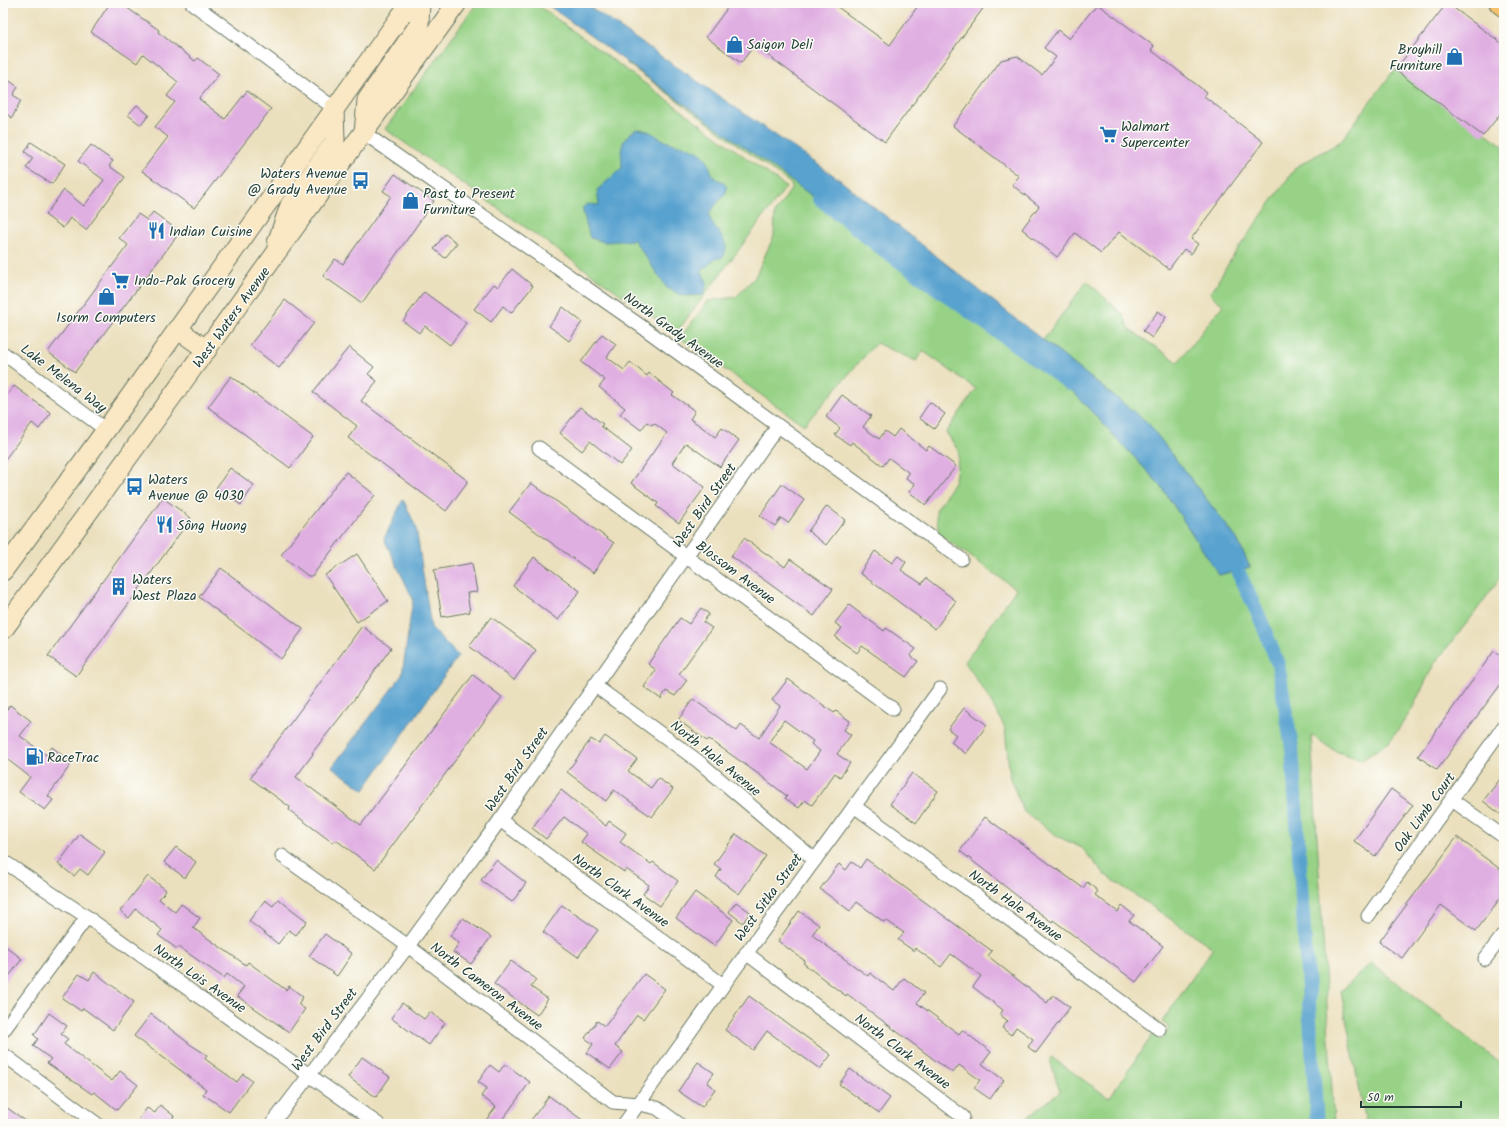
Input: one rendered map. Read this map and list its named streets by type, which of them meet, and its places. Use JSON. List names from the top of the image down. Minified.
{"streets":{"main road":["West Waters Avenue"],"street":["North Grady Avenue","Lake Melena Way","West Bird Street","Blossom Avenue","North Hale Avenue","Oak Limb Court","North Clark Avenue","West Sitka Street","North Lois Avenue","North Cameron Avenue"]},"crossings":[["West Waters Avenue","North Grady Avenue"],["North Grady Avenue","West Bird Street"],["West Bird Street","Blossom Avenue"],["West Bird Street","North Hale Avenue"],["West Bird Street","North Clark Avenue"],["West Bird Street","North Lois Avenue"],["West Bird Street","North Cameron Avenue"],["North Hale Avenue","West Sitka Street"],["North Clark Avenue","West Sitka Street"],["West Sitka Street","North Cameron Avenue"]],"places":{"shop":["Saigon Deli","Broyhill Furniture","Past to Present Furniture","Isorm Computers"],"supermarket":["Walmart Supercenter","Indo-Pak Grocery"],"bus stop":["Waters Avenue @ Grady Avenue","Waters Avenue @ 4030"],"restaurant":["Indian Cuisine","Sông Huong"],"building":["Waters West Plaza"],"fuel station":["RaceTrac"]},"scale_bar":"50 m"}
